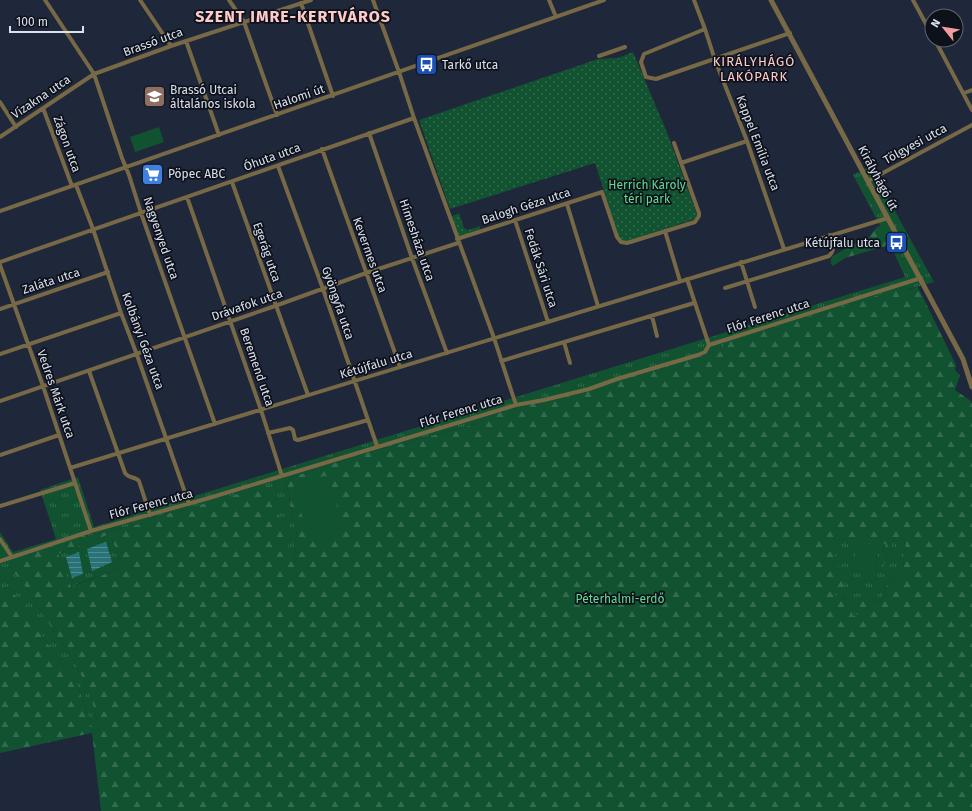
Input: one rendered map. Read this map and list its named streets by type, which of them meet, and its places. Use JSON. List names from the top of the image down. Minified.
{"streets":{"street":["Brassó utca","Vízakna utca","Halomi út","Kappel Emília utca","Zágon utca","Tölgyesi utca","Óhuta utca","Királyhágó út","Balogh Géza utca","Nagyenyed utca","Hímesháza utca","Egerág utca","Kevermes utca","Fedák Sári utca","Zaláta utca","Gyöngyfa utca","Drávafok utca","Flór Ferenc utca","Kolbányi Géza utca","Kétújfalu utca","Beremend utca","Vedres Márk utca"]},"crossings":[["Brassó utca","Vízakna utca"],["Brassó utca","Nagyenyed utca"],["Vízakna utca","Zágon utca"],["Vízakna utca","Nagyenyed utca"],["Halomi út","Zágon utca"],["Halomi út","Nagyenyed utca"],["Halomi út","Kolbányi Géza utca"],["Kappel Emília utca","Kétújfalu utca"],["Zágon utca","Kolbányi Géza utca"],["Tölgyesi utca","Királyhágó út"],["Óhuta utca","Nagyenyed utca"],["Óhuta utca","Hímesháza utca"],["Óhuta utca","Egerág utca"],["Óhuta utca","Kevermes utca"],["Óhuta utca","Gyöngyfa utca"],["Óhuta utca","Kolbányi Géza utca"],["Óhuta utca","Beremend utca"],["Óhuta utca","Vedres Márk utca"],["Királyhágó út","Flór Ferenc utca"],["Királyhágó út","Kétújfalu utca"],["Balogh Géza utca","Fedák Sári utca"],["Balogh Géza utca","Drávafok utca"],["Nagyenyed utca","Drávafok utca"],["Nagyenyed utca","Kétújfalu utca"],["Hímesháza utca","Drávafok utca"],["Hímesháza utca","Kétújfalu utca"],["Egerág utca","Drávafok utca"],["Egerág utca","Kétújfalu utca"],["Kevermes utca","Drávafok utca"],["Kevermes utca","Kétújfalu utca"],["Fedák Sári utca","Kétújfalu utca"],["Zaláta utca","Kolbányi Géza utca"],["Zaláta utca","Vedres Márk utca"],["Gyöngyfa utca","Drávafok utca"],["Gyöngyfa utca","Flór Ferenc utca"],["Gyöngyfa utca","Kétújfalu utca"],["Drávafok utca","Kolbányi Géza utca"],["Drávafok utca","Beremend utca"],["Drávafok utca","Vedres Márk utca"],["Flór Ferenc utca","Kolbányi Géza utca"],["Flór Ferenc utca","Beremend utca"],["Flór Ferenc utca","Vedres Márk utca"],["Kolbányi Géza utca","Kétújfalu utca"],["Kétújfalu utca","Beremend utca"],["Kétújfalu utca","Vedres Márk utca"]],"districts":["SZENT IMRE-KERTVÁROS","KIRÁLYHÁGÓ LAKÓPARK"],"parks":["Herrich Károly téri park","Péterhalmi-erdő"],"places":{"bus stop":["Tarkő utca","Kétújfalu utca"],"school or university":["Brassó Utcai általános iskola"],"supermarket":["Pöpec ABC"]},"scale_bar":"100 m","north":"top left"}
